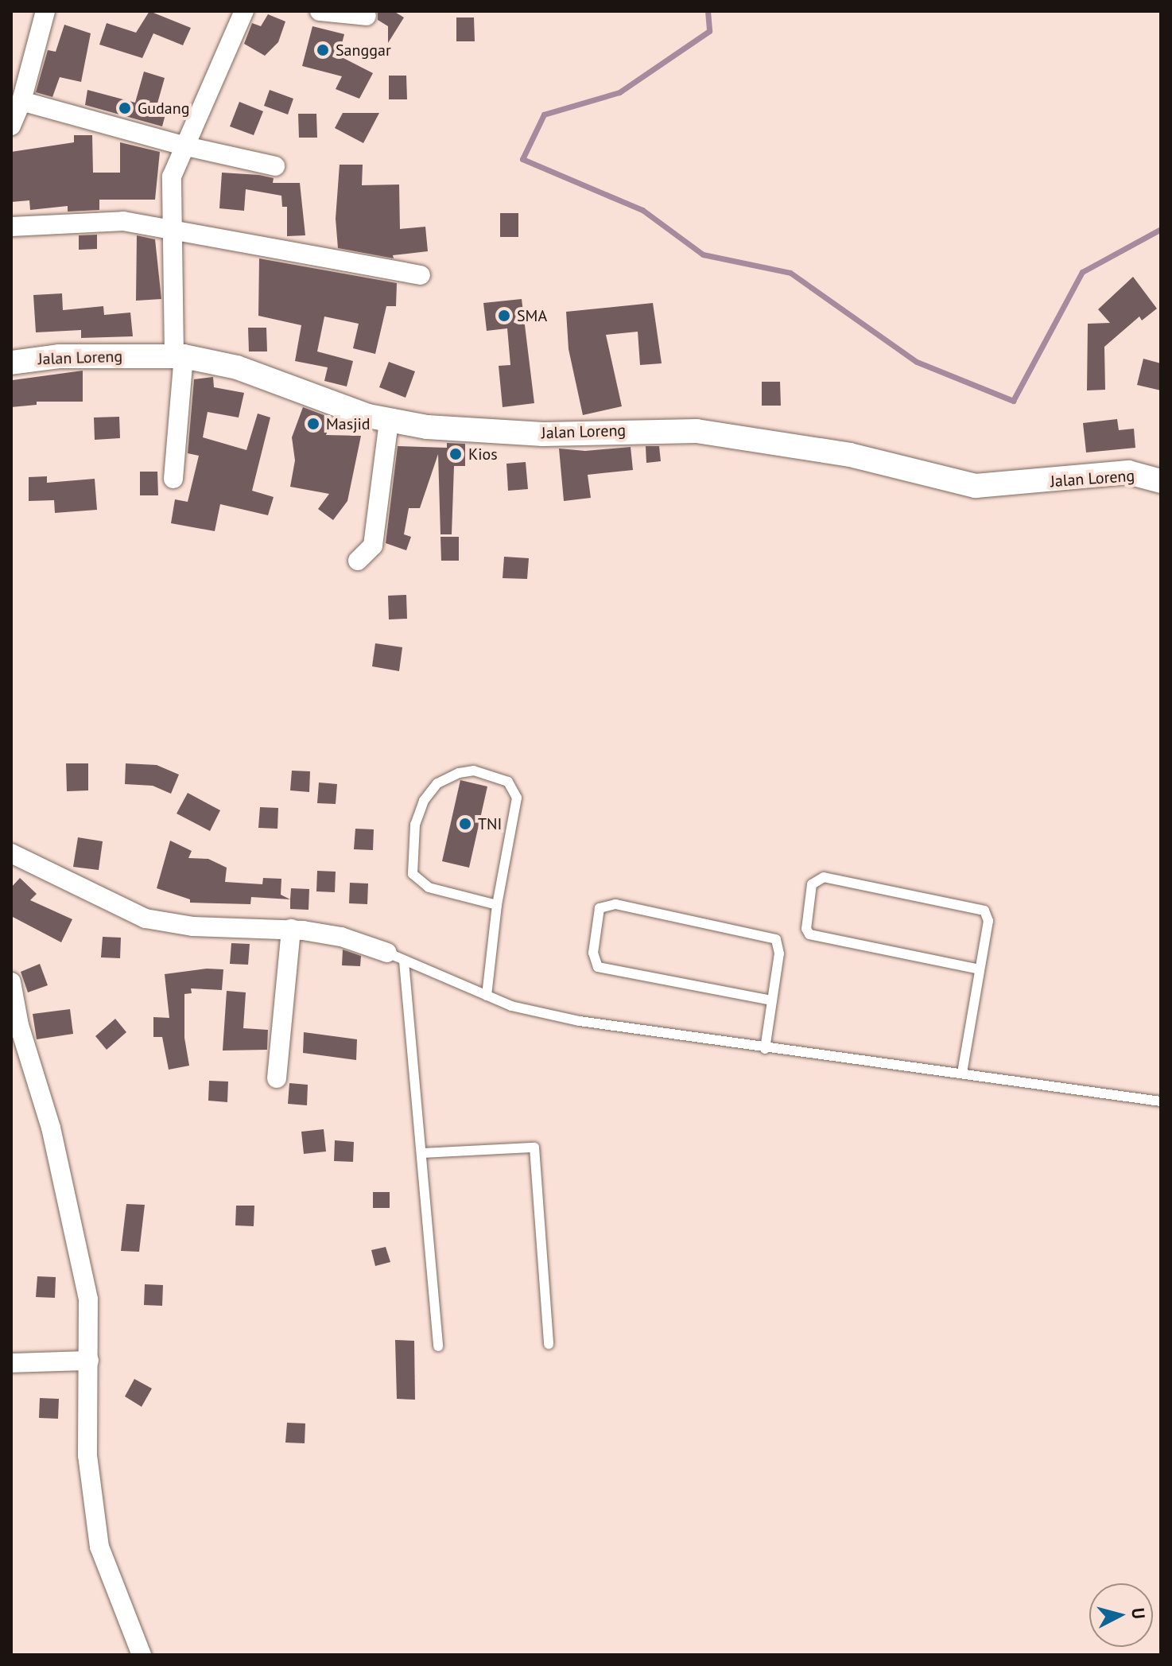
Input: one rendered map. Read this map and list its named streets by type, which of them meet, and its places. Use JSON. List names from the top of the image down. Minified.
{"streets":{"street":["Jalan Loreng"]},"places":["Sanggar","Gudang","SMA","Masjid","Kios","TNI"],"north":"right"}
